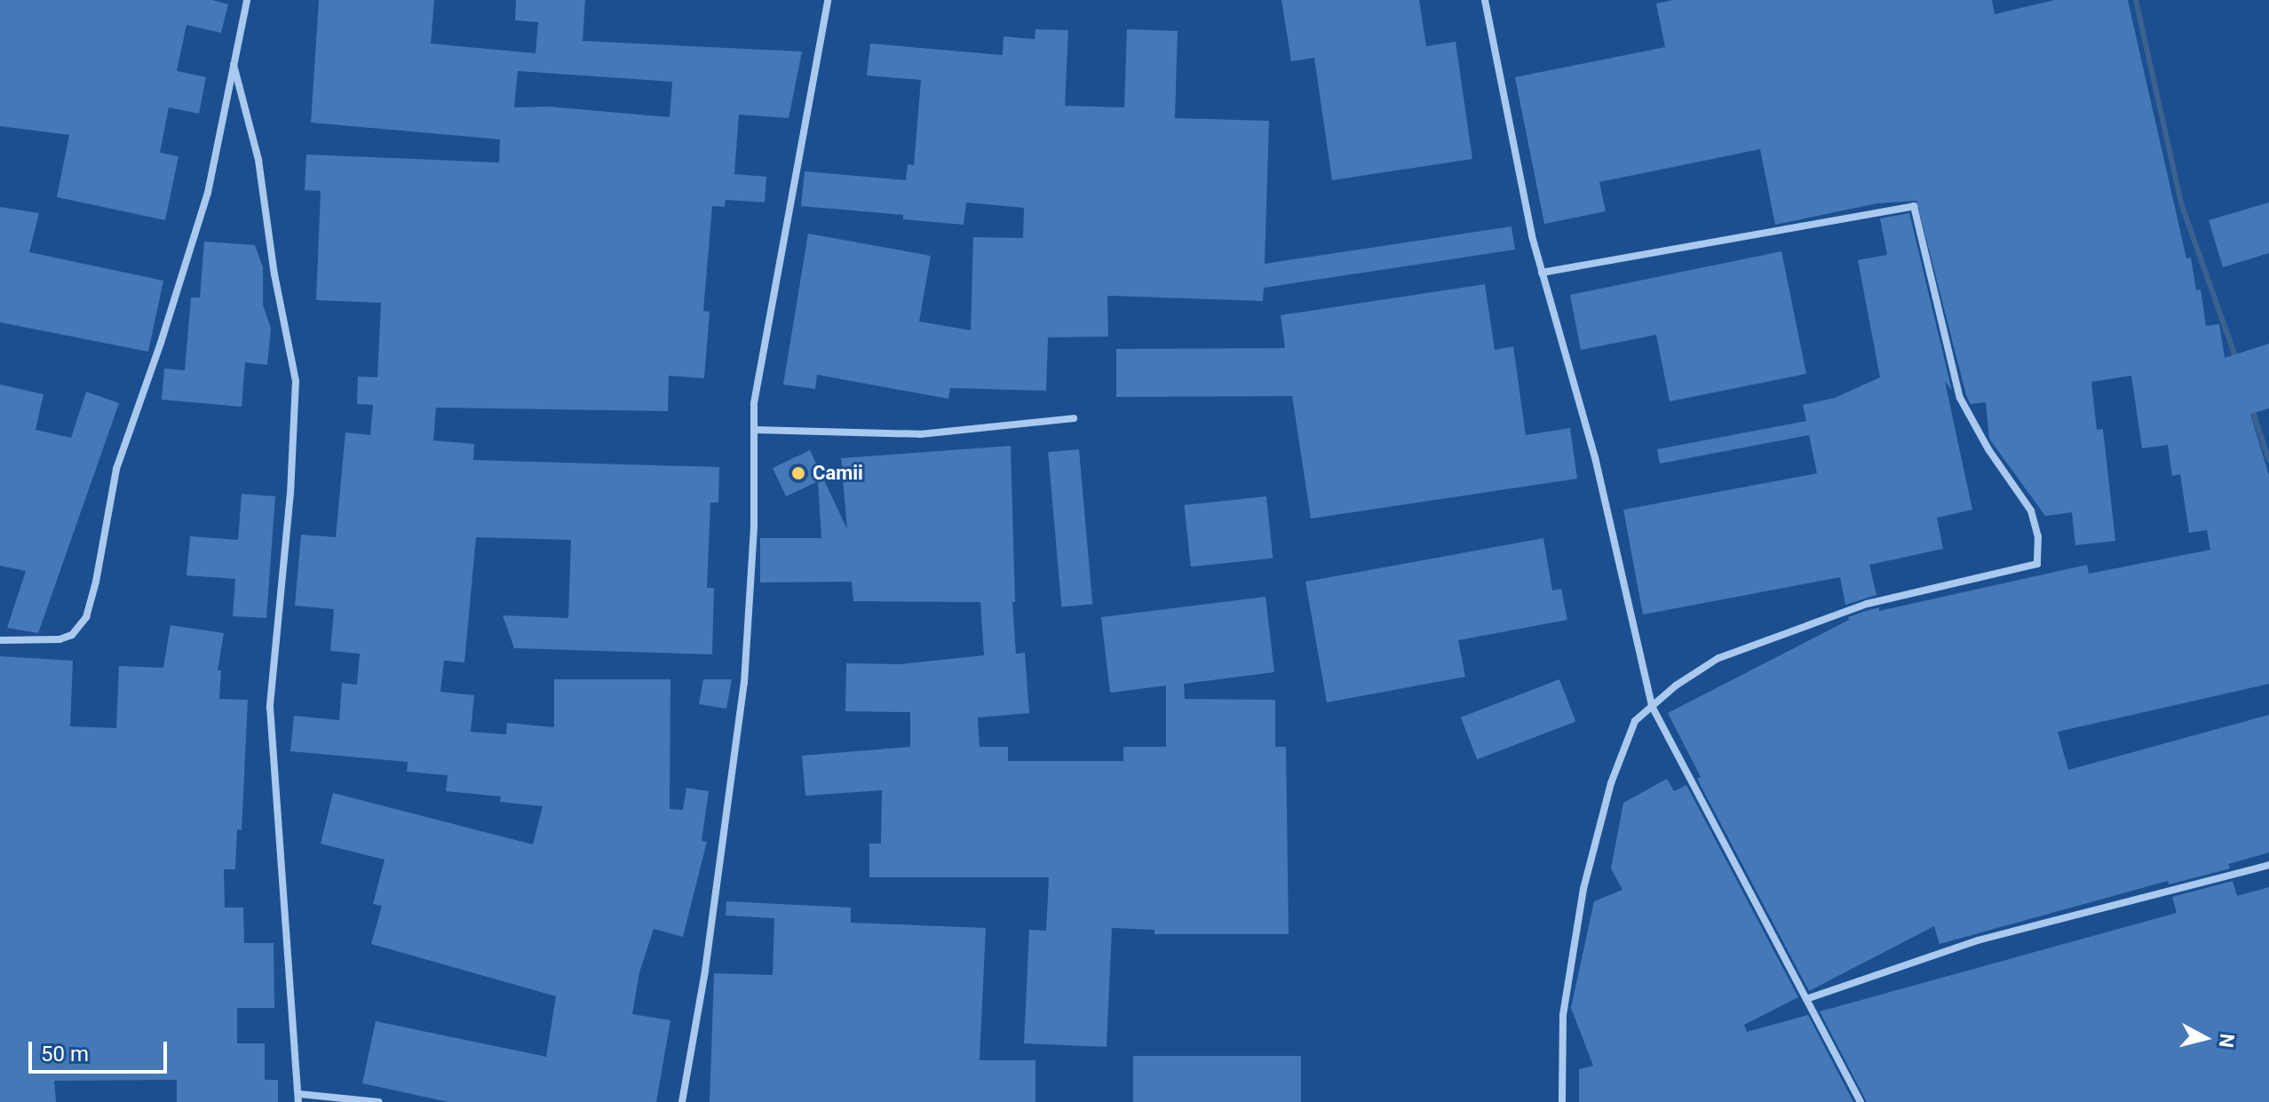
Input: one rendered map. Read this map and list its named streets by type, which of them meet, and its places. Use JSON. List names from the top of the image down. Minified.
{"places":["Camii"],"scale_bar":"50 m","north":"right"}
